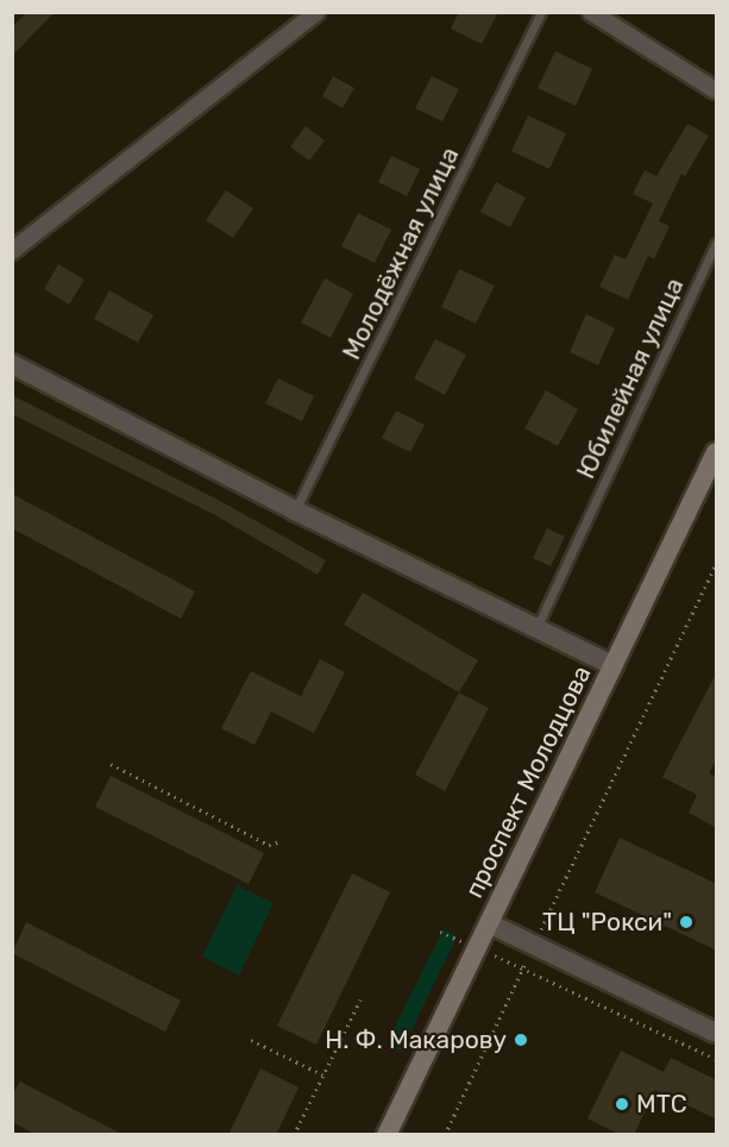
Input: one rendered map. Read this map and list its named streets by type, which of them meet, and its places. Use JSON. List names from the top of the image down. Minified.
{"streets":{"main road":["проспект Молодцова"],"lane":["Молодёжная улица","Юбилейная улица"]},"places":["ТЦ \"Рокси\"","Н. Ф. Макарову","МТС"]}
